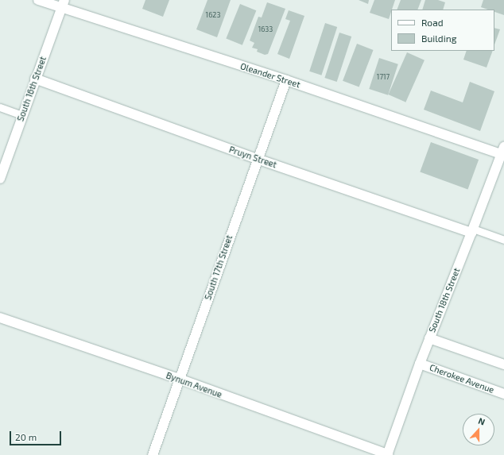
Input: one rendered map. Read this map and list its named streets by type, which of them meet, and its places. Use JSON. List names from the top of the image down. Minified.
{"streets":{"street":["Oleander Street","South 16th Street","Pruyn Street","South 17th Street","South 18th Street","Cherokee Avenue","Bynum Avenue"]},"crossings":[["Oleander Street","South 16th Street"],["Oleander Street","South 17th Street"],["Oleander Street","South 18th Street"],["South 16th Street","Pruyn Street"],["Pruyn Street","South 17th Street"],["Pruyn Street","South 18th Street"],["South 17th Street","Bynum Avenue"],["South 18th Street","Cherokee Avenue"],["South 18th Street","Bynum Avenue"]],"house_numbers":["1623","1633","1717"],"legend":["Road","Building"],"scale_bar":"20 m","north":"top"}
